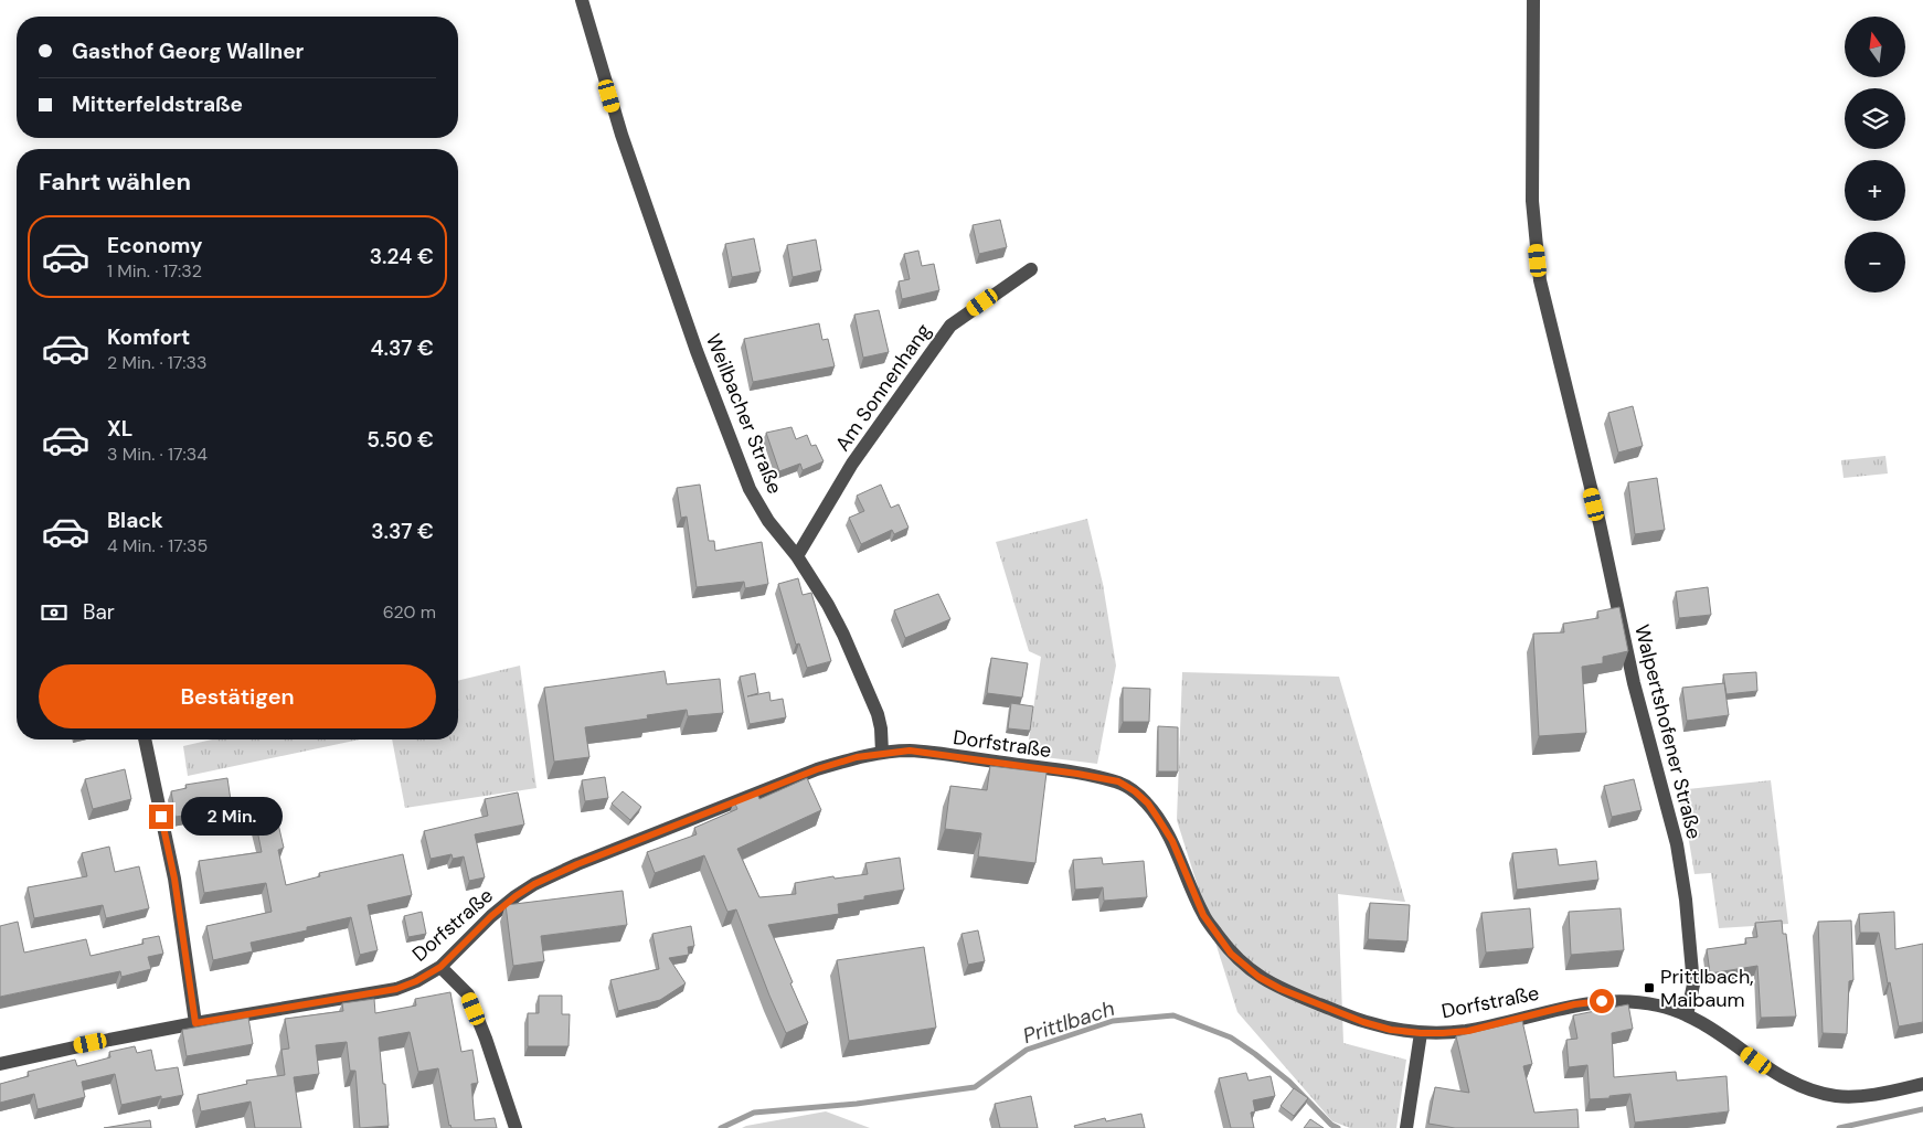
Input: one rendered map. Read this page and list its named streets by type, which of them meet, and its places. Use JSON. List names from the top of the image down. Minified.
{"streets":{"street":["Am Sonnenhang","Weilbacher Straße","Walpertshofener Straße","Dorfstraße"]},"crossings":[["Am Sonnenhang","Weilbacher Straße"],["Weilbacher Straße","Dorfstraße"],["Walpertshofener Straße","Dorfstraße"]],"water":["Prittlbach"],"places":{"transit":["Prittlbach, Maibaum"]},"north":"top","page":{"map_buttons":["+","−"],"banner":["Gasthof Georg Wallner","Mitterfeldstraße"],"heading":"Fahrt wählen","list":[{"name":"Economy","note":"1 Min. · 17:32","value":"3.24 €"},{"name":"Komfort","note":"2 Min. · 17:33","value":"4.37 €"},{"name":"XL","note":"3 Min. · 17:34","value":"5.50 €"},{"name":"Black","note":"4 Min. · 17:35","value":"3.37 €"}],"pay":["Bar","620 m"],"buttons":"Bestätigen","bubble":"2 Min."}}
